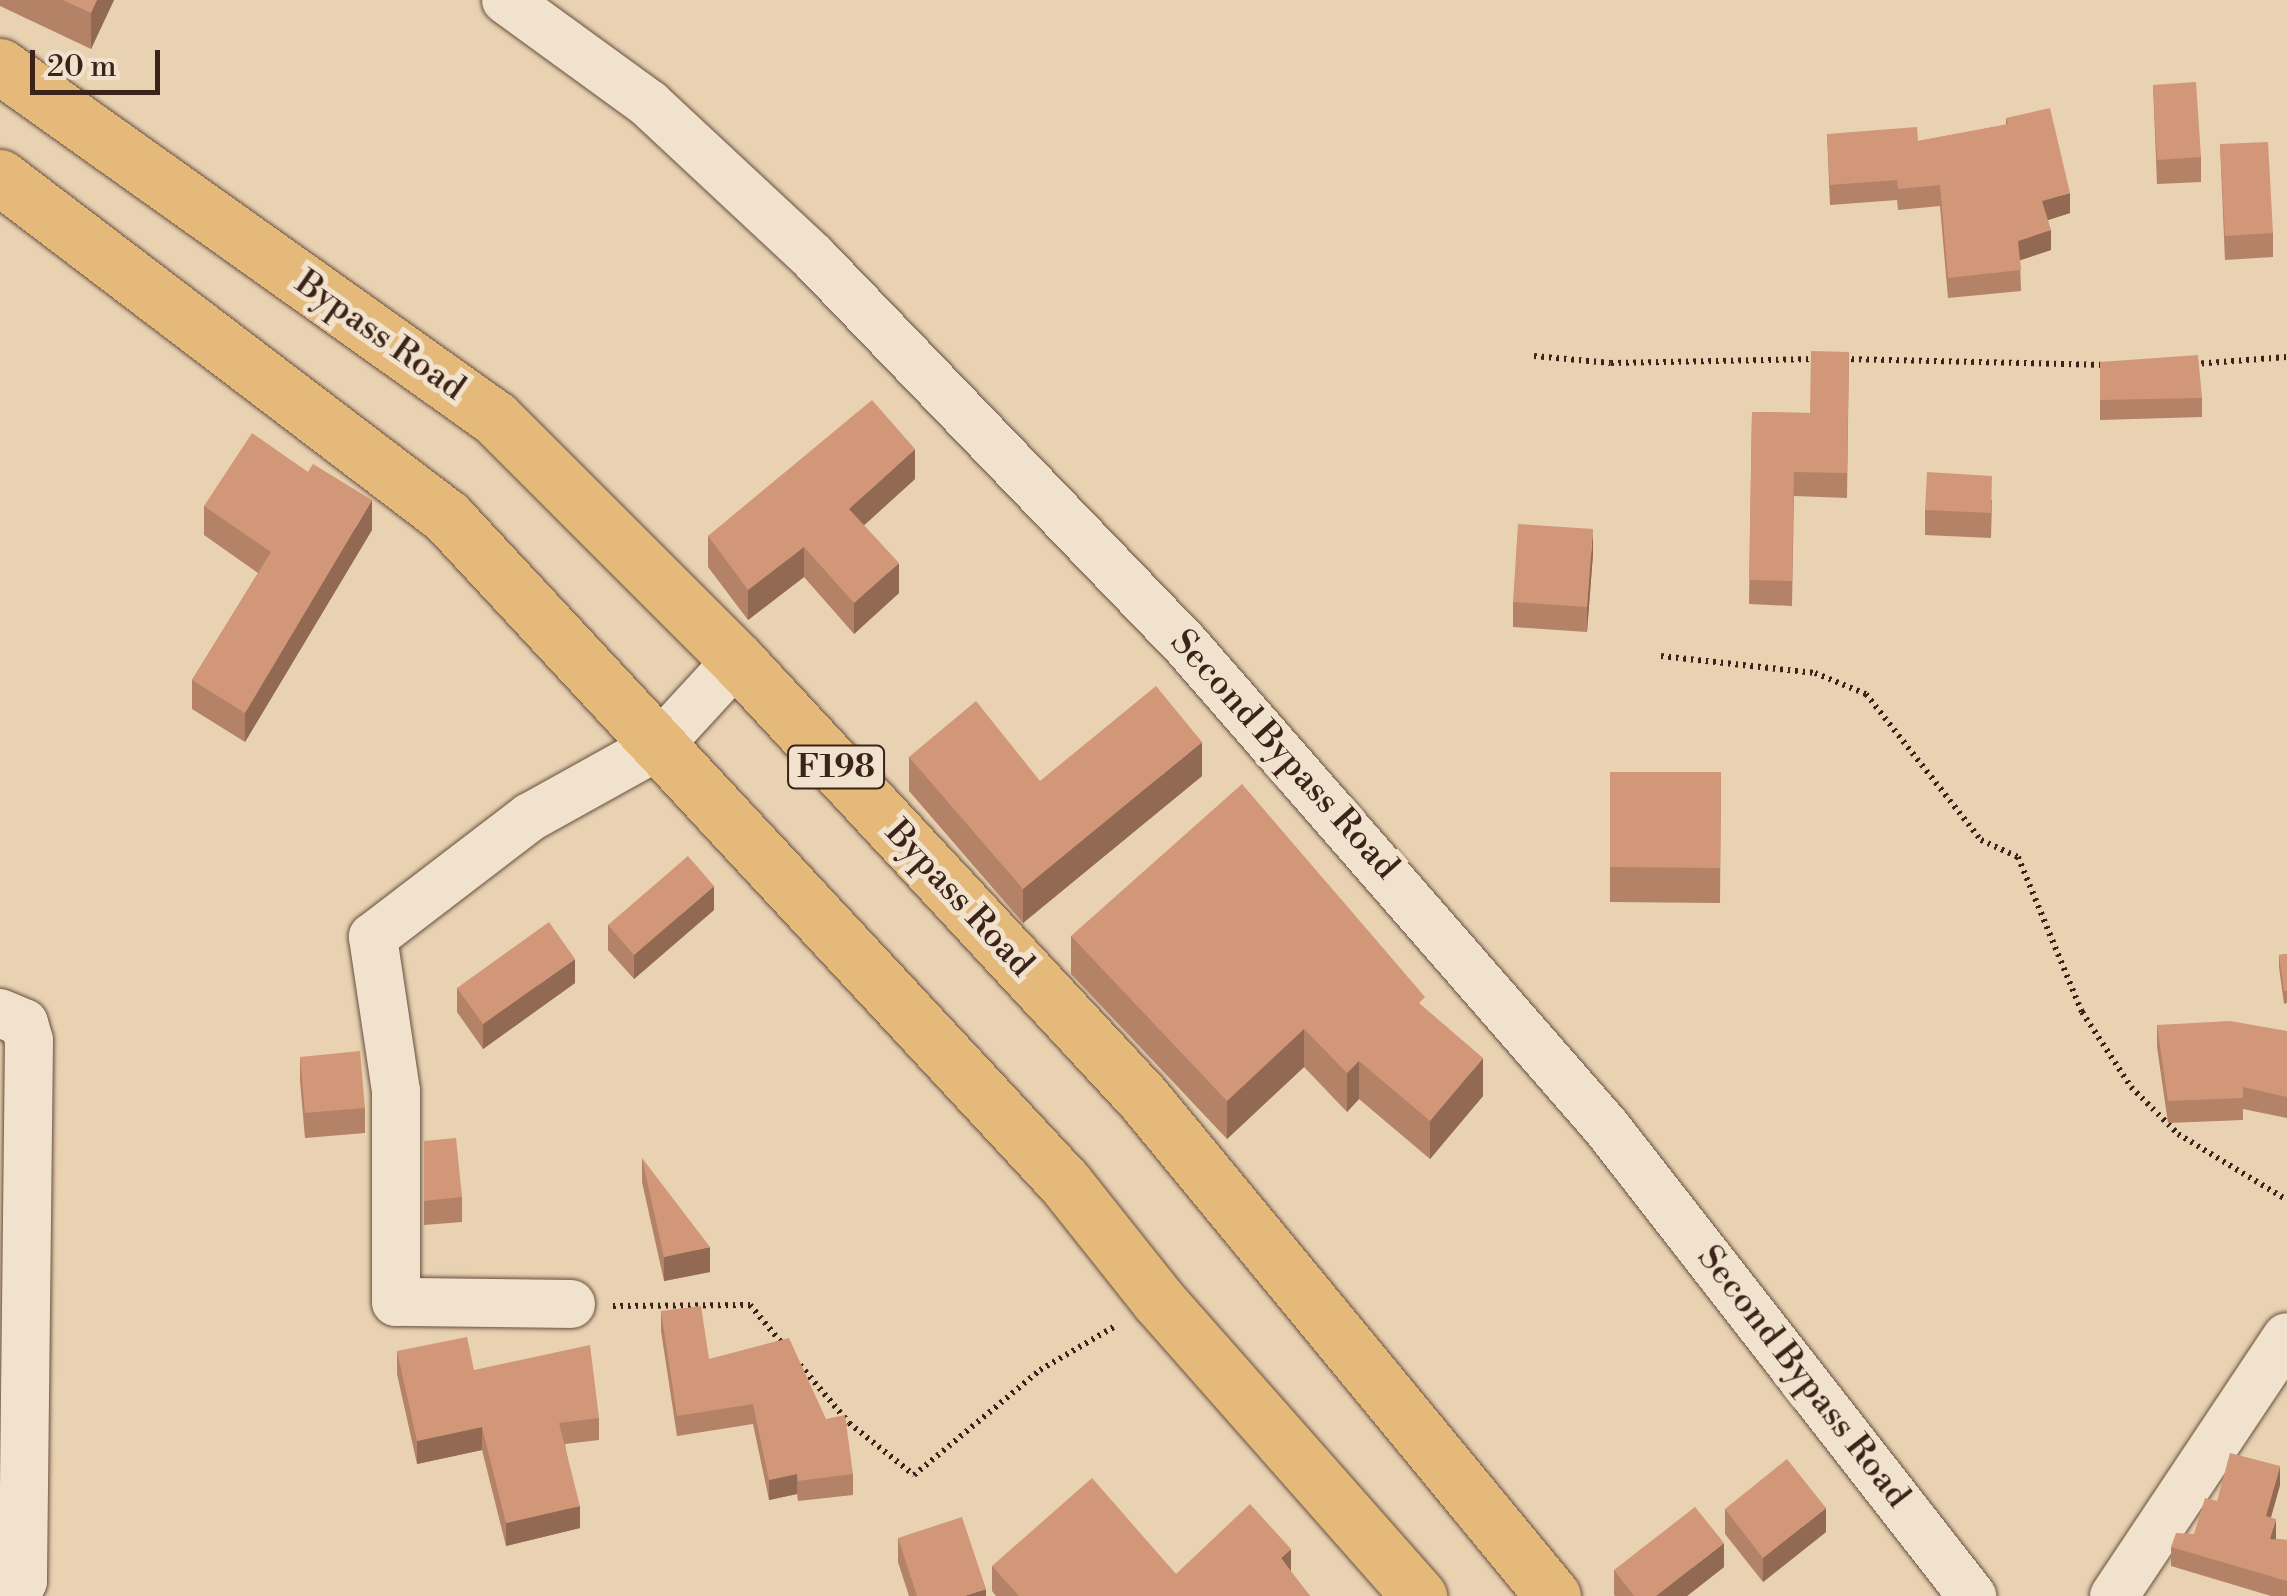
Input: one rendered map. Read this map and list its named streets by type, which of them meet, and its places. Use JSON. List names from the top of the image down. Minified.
{"streets":{"main road":["Bypass Road","F198"],"street":["Second Bypass Road"]},"scale_bar":"20 m"}
